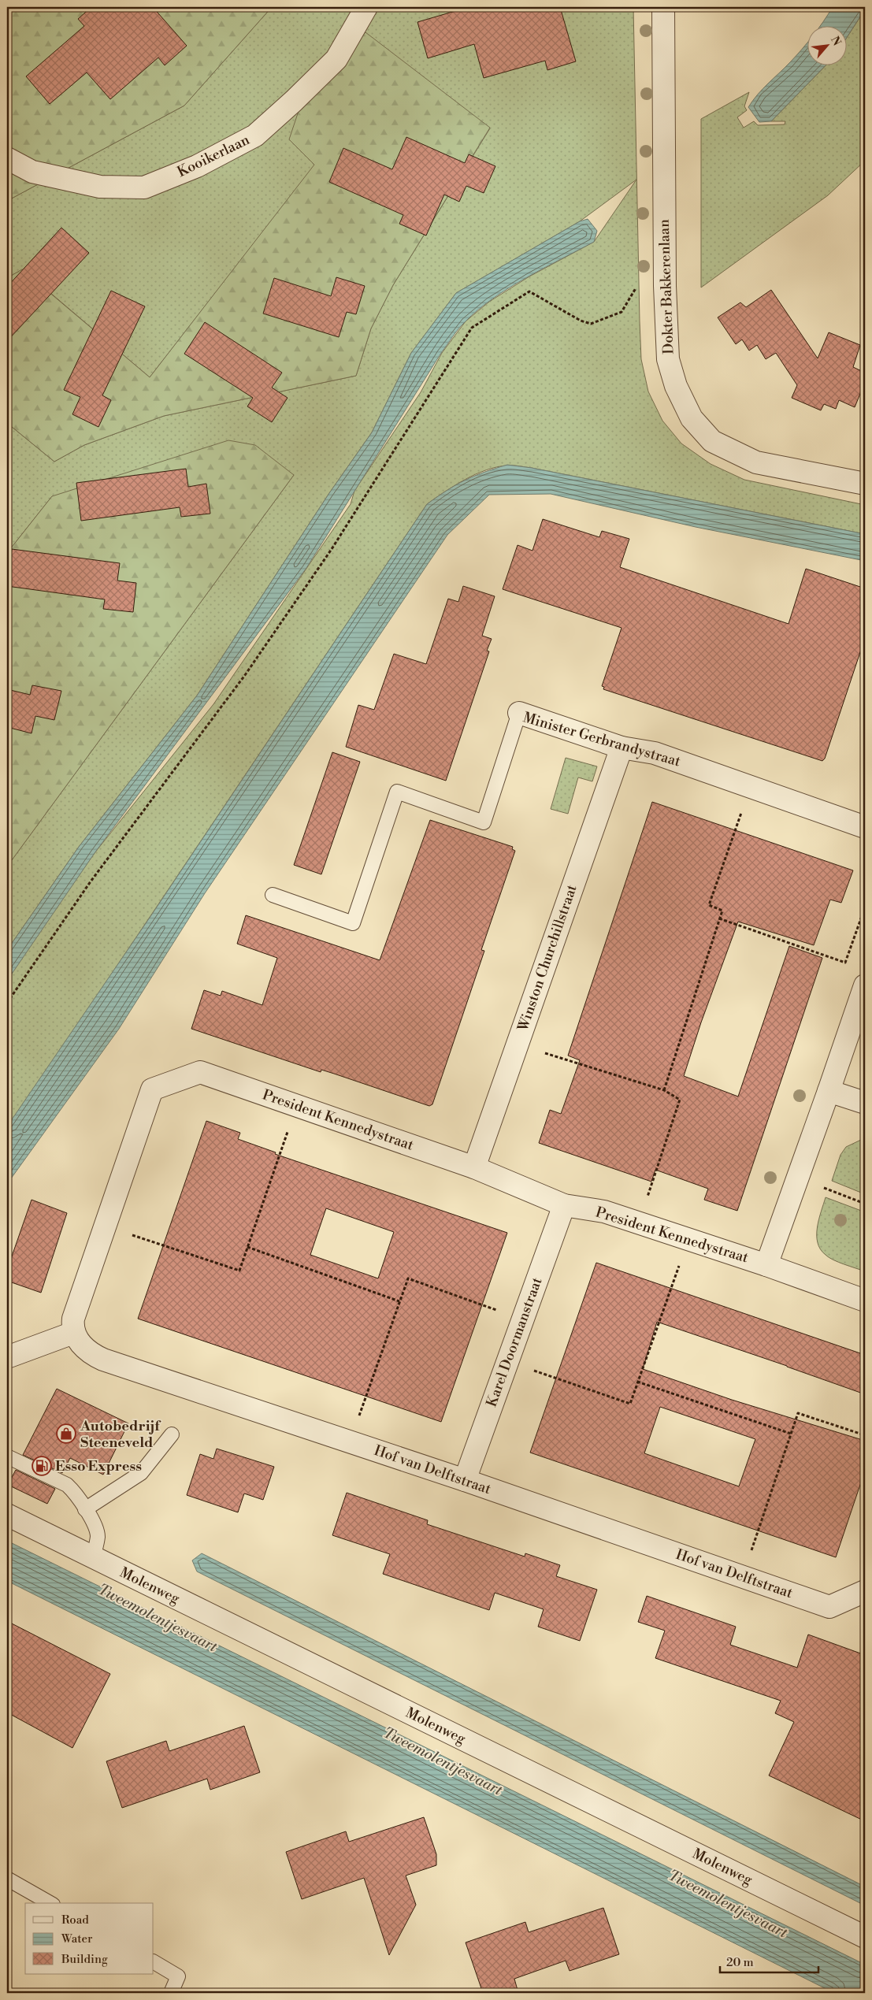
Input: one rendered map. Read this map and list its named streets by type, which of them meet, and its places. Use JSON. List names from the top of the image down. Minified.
{"streets":{"street":["Kooikerlaan","Dokter Bakkerenlaan","Minister Gerbrandystraat","Winston Churchillstraat","President Kennedystraat","Karel Doormanstraat","Hof van Delftstraat","Molenweg"]},"crossings":[["Minister Gerbrandystraat","Winston Churchillstraat"],["Winston Churchillstraat","President Kennedystraat"],["President Kennedystraat","Karel Doormanstraat"],["President Kennedystraat","Hof van Delftstraat"],["Karel Doormanstraat","Hof van Delftstraat"]],"water":["Tweemolentjesvaart"],"places":{"shop":["Autobedrijf Steeneveld"],"fuel station":["Esso Express"]},"legend":["Road","Water","Building"],"scale_bar":"20 m","north":"top right"}
